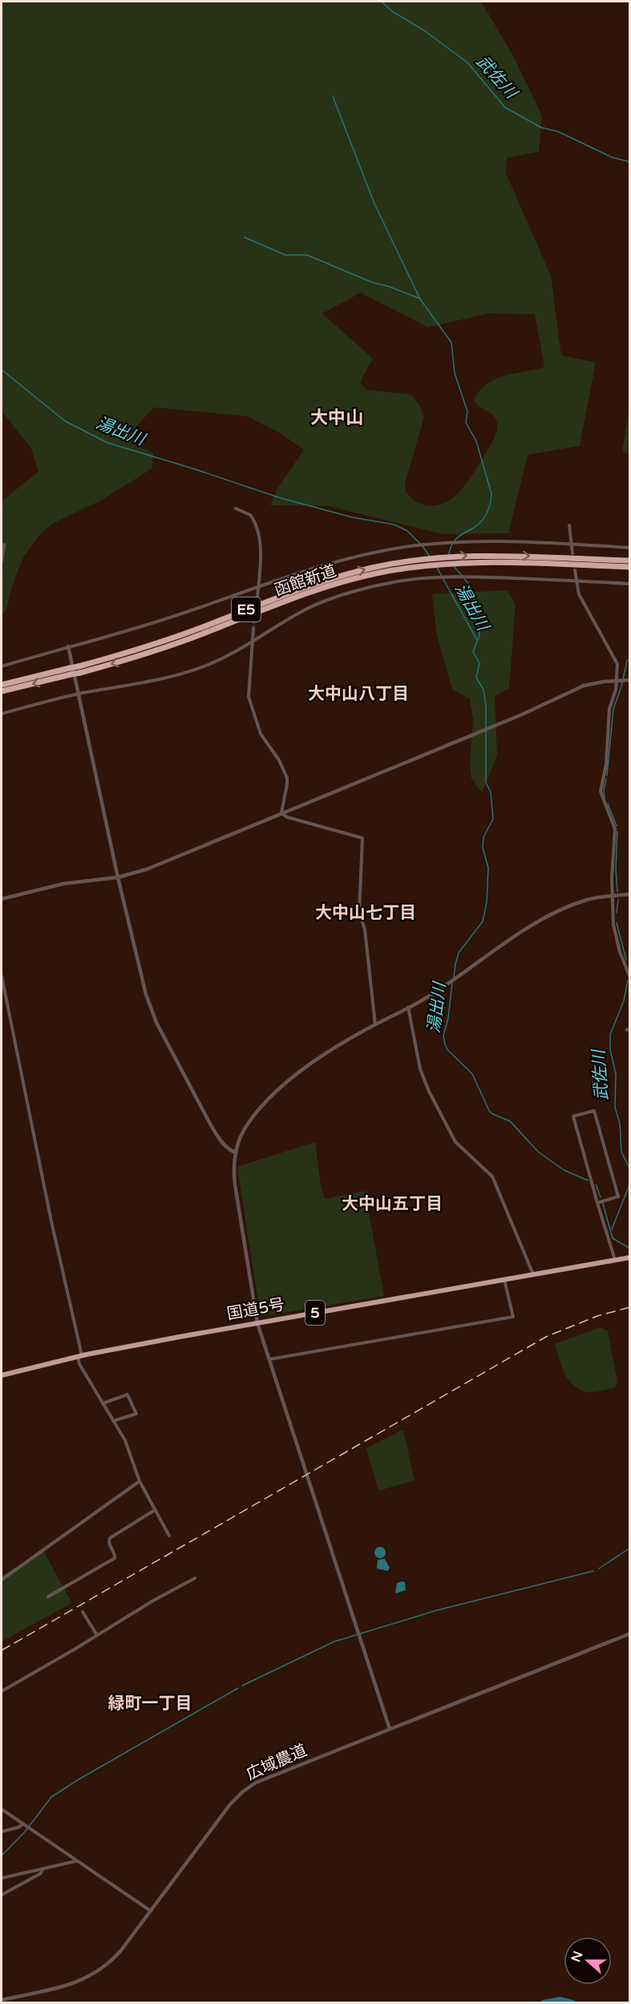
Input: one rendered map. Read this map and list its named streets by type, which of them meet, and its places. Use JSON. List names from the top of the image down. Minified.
{"streets":{"highway":["函館新道","E5","国道5号","5"],"street":["広域農道"]},"districts":["大中山","大中山八丁目","大中山七丁目","大中山五丁目","緑町一丁目"],"water":["武佐川","湯出川"],"north":"left"}
